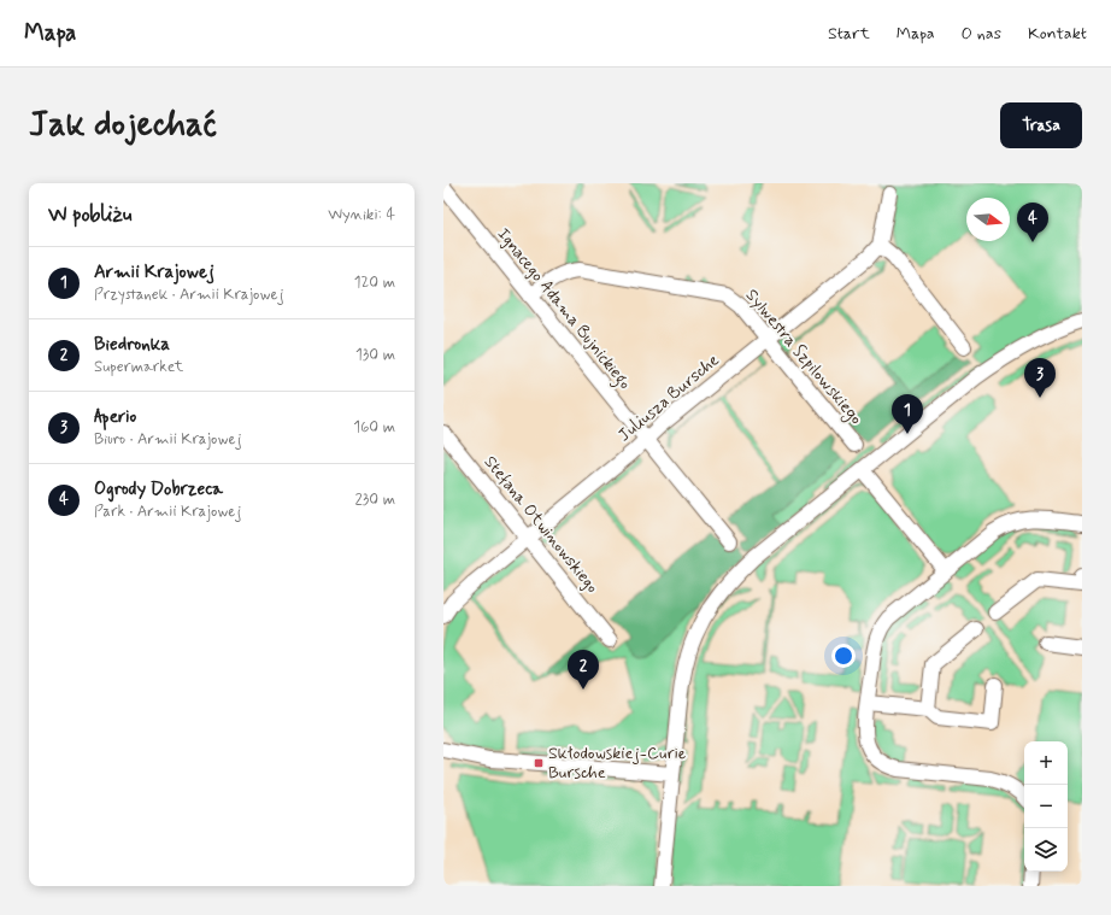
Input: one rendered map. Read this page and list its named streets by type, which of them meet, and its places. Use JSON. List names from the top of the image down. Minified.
{"streets":{"street":["Ignacego Adama Bujnickiego","Sylwestra Szpilowskiego","Juliusza Bursche","Stefana Otwinowskiego"]},"crossings":[["Ignacego Adama Bujnickiego","Sylwestra Szpilowskiego"],["Ignacego Adama Bujnickiego","Juliusza Bursche"],["Sylwestra Szpilowskiego","Juliusza Bursche"],["Juliusza Bursche","Stefana Otwinowskiego"]],"places":{"transit":["Skłodowskiej-Curie Bursche"]},"north":"right","page":{"header":"Mapa","nav":["Start","Mapa","O nas","Kontakt"],"buttons":"Trasa","title":"Jak dojechać","heading":["W pobliżu","Wyniki: 4"],"pins":["4","3","1","2"],"list":[{"mark":"1","name":"Armii Krajowej","note":"Przystanek · Armii Krajowej","value":"120 m"},{"mark":"2","name":"Biedronka","note":"Supermarket","value":"130 m"},{"mark":"3","name":"Aperio","note":"Biuro · Armii Krajowej","value":"160 m"},{"mark":"4","name":"Ogrody Dobrzeca","note":"Park · Armii Krajowej","value":"230 m"}],"map_buttons":["+","−"]}}
